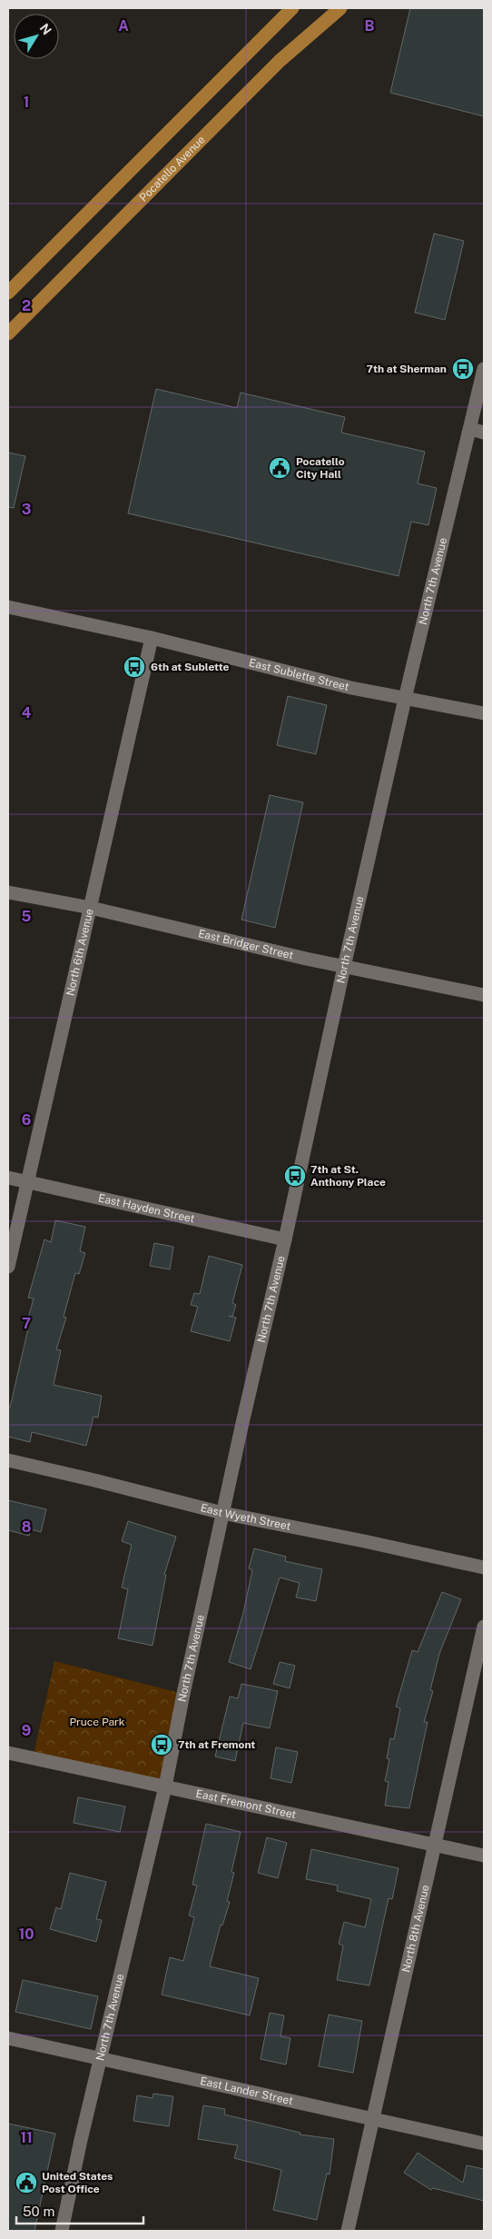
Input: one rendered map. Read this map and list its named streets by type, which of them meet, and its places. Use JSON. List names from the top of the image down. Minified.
{"streets":{"main road":["Pocatello Avenue"],"street":["North 7th Avenue","East Sublette Street","East Bridger Street","North 6th Avenue","East Hayden Street","East Wyeth Street","East Fremont Street","North 8th Avenue","East Lander Street"]},"crossings":[["North 7th Avenue","East Sublette Street"],["North 7th Avenue","East Bridger Street"],["North 7th Avenue","East Hayden Street"],["North 7th Avenue","East Wyeth Street"],["North 7th Avenue","East Fremont Street"],["North 7th Avenue","East Lander Street"],["East Sublette Street","North 6th Avenue"],["East Bridger Street","North 6th Avenue"],["North 6th Avenue","East Hayden Street"],["East Fremont Street","North 8th Avenue"],["North 8th Avenue","East Lander Street"]],"parks":["Pruce Park"],"places":{"bus stop":["7th at Sherman","6th at Sublette","7th at St. Anthony Place","7th at Fremont"],"public building":["Pocatello City Hall","United States Post Office"]},"scale_bar":"50 m","north":"top right","grid":{"columns":["A","B"],"rows":["1","2","3","4","5","6","7","8","9","10","11"]}}
